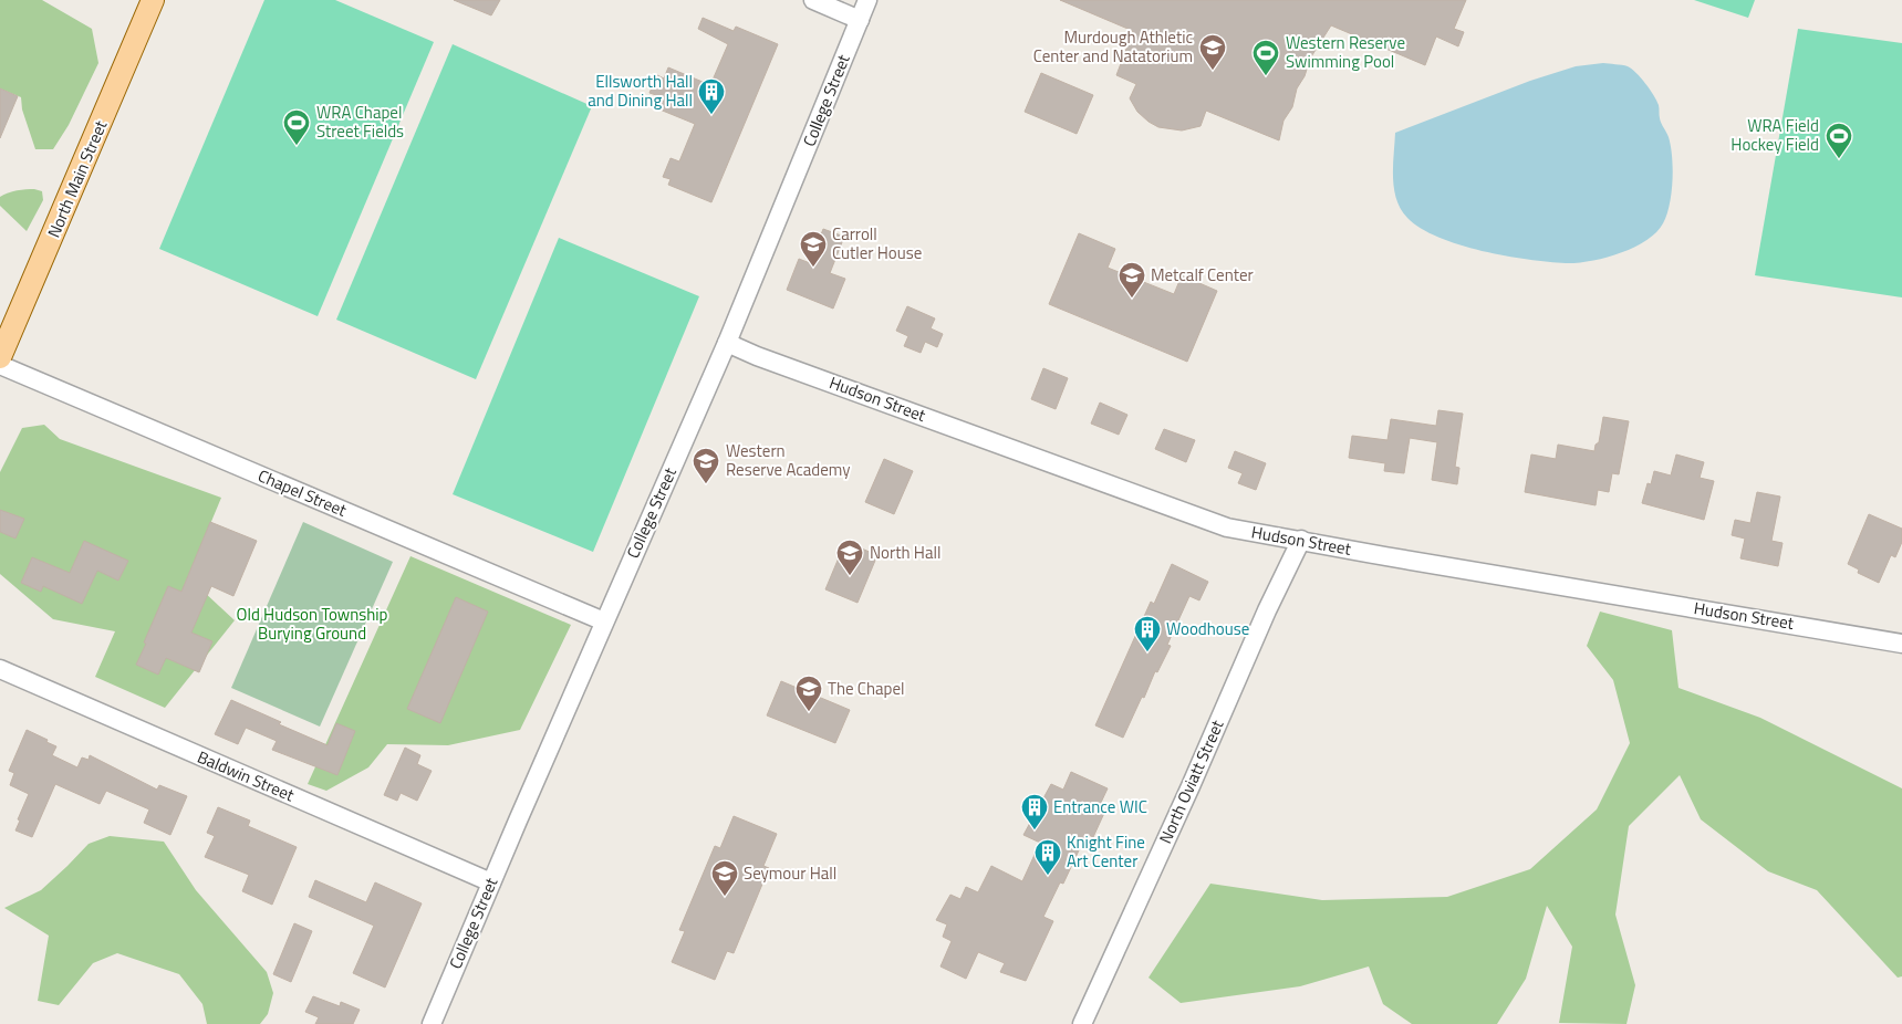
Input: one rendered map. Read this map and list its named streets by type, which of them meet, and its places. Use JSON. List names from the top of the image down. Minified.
{"streets":{"main road":["North Main Street"],"street":["College Street","Hudson Street","Chapel Street","Baldwin Street","North Oviatt Street"]},"crossings":[["College Street","Hudson Street"],["College Street","Chapel Street"],["College Street","Baldwin Street"],["Hudson Street","North Oviatt Street"]],"parks":["Old Hudson Township Burying Ground"],"places":{"school or university":["Murdough Athletic Center and Natatorium","Carroll Cutler House","Metcalf Center","Western Reserve Academy","North Hall","The Chapel","Seymour Hall"],"sports":["Western Reserve Swimming Pool","WRA Chapel Street Fields","WRA Field Hockey Field"],"building":["Ellsworth Hall and Dining Hall","Woodhouse","Entrance WIC","Knight Fine Art Center"]}}
